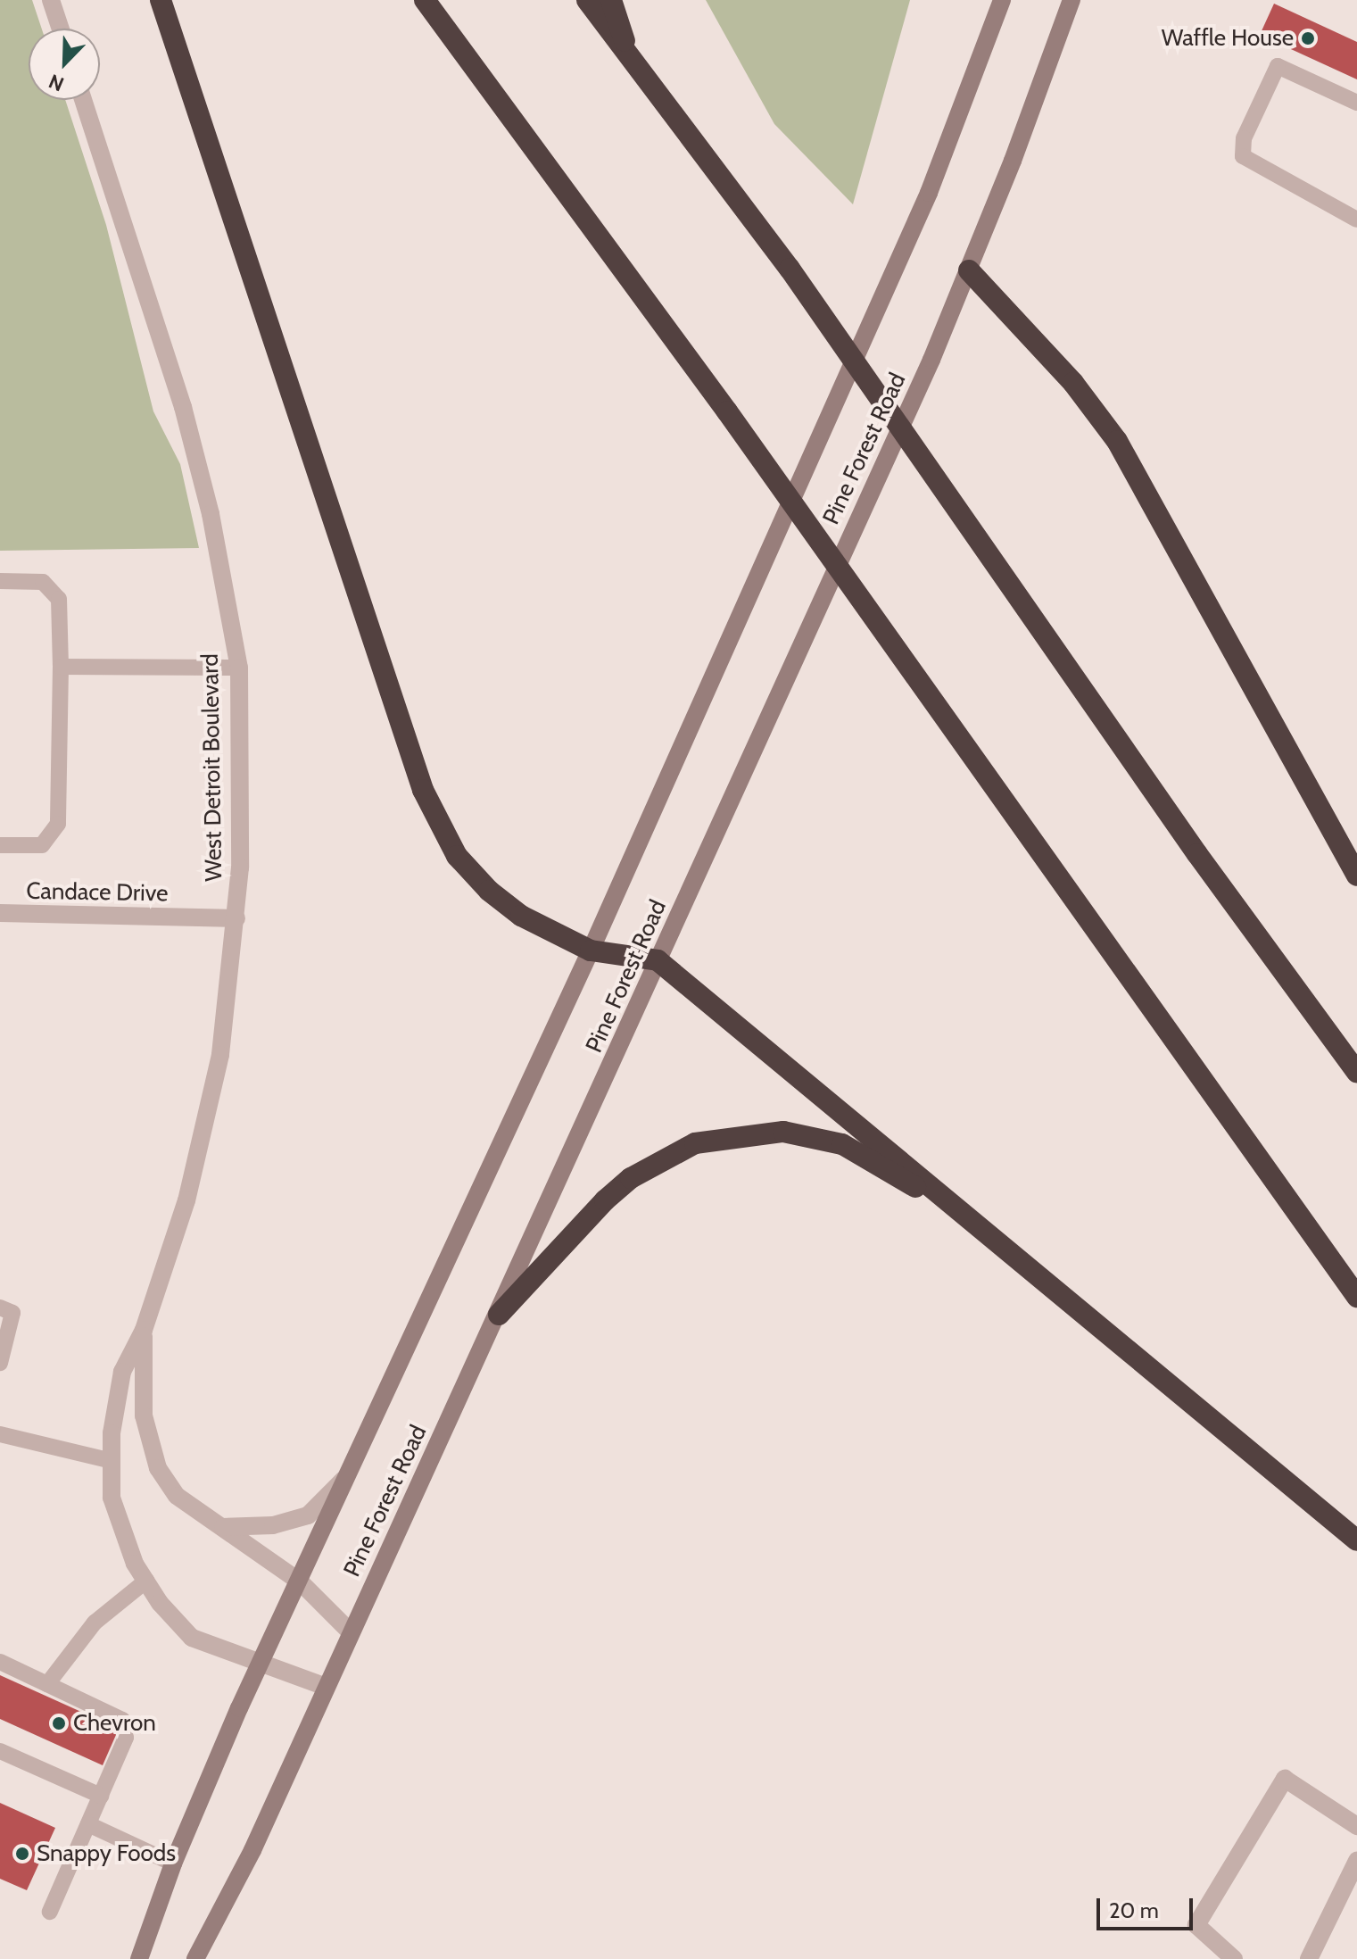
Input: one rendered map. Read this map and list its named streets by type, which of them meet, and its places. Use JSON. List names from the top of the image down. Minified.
{"streets":{"main road":["Pine Forest Road"],"street":["West Detroit Boulevard","Candace Drive"]},"crossings":[["Pine Forest Road","West Detroit Boulevard"],["West Detroit Boulevard","Candace Drive"]],"places":["Waffle House","Chevron","Snappy Foods"],"scale_bar":"20 m","north":"bottom left"}
